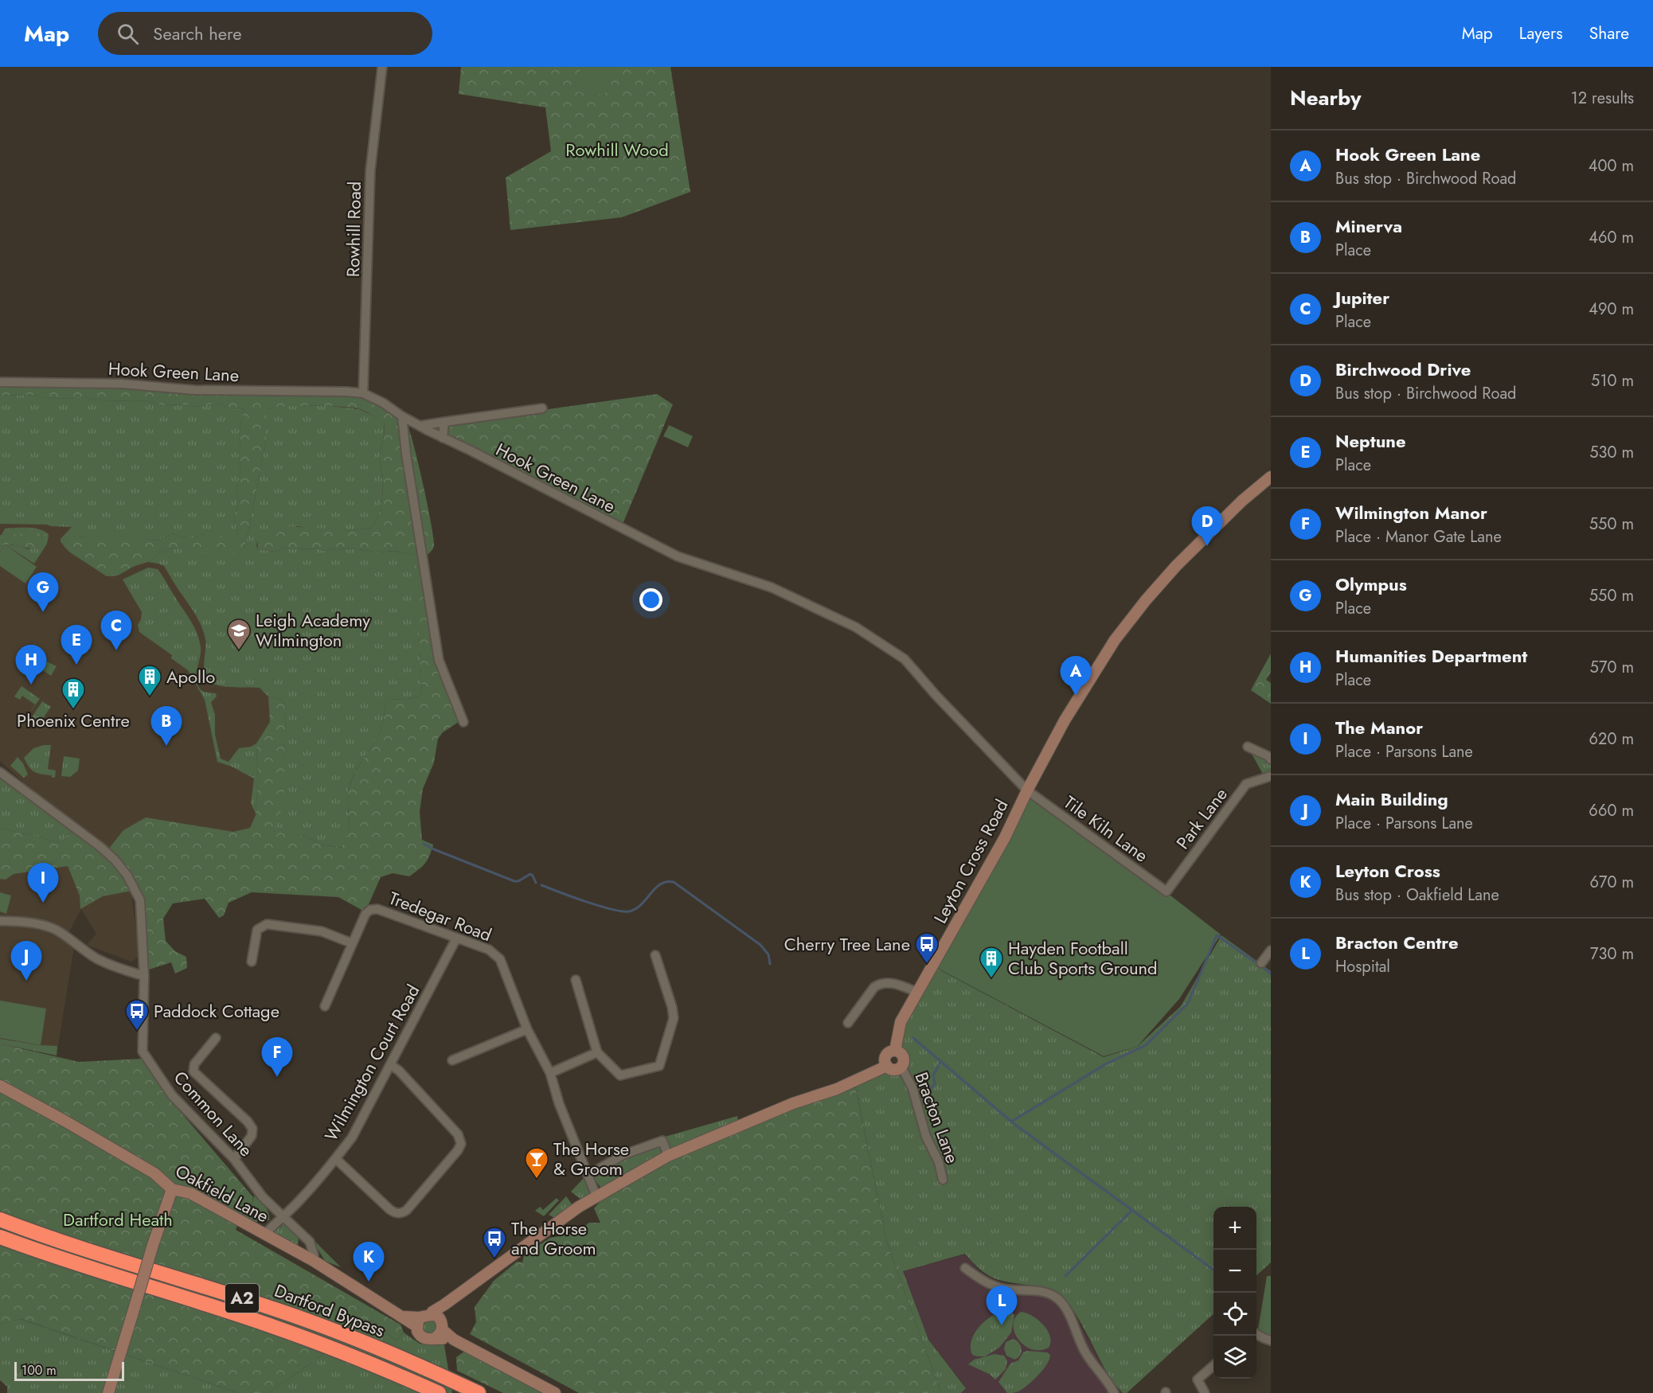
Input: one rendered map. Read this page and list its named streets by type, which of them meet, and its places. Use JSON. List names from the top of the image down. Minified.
{"streets":{"highway":["A2","Dartford Bypass"],"street":["Rowhill Road","Hook Green Lane","Park Lane","Tile Kiln Lane","Leyton Cross Road","Tredegar Road","Wilmington Court Road","Common Lane","Bracton Lane","Oakfield Lane"]},"crossings":[["Rowhill Road","Hook Green Lane"],["Hook Green Lane","Tile Kiln Lane"],["Hook Green Lane","Leyton Cross Road"],["Park Lane","Tile Kiln Lane"],["Tile Kiln Lane","Leyton Cross Road"],["Leyton Cross Road","Bracton Lane"],["Tredegar Road","Wilmington Court Road"],["Wilmington Court Road","Common Lane"],["Wilmington Court Road","Oakfield Lane"],["Common Lane","Oakfield Lane"]],"parks":["Rowhill Wood","Dartford Heath"],"places":{"school or university":["Leigh Academy Wilmington"],"building":["Apollo","Phoenix Centre","Hayden Football Club Sports Ground"],"bus stop":["Cherry Tree Lane","Paddock Cottage","The Horse and Groom"],"bar":["The Horse & Groom"]},"scale_bar":"100 m","page":{"header":"Map","search":"Search here","nav":["Map","Layers","Share"],"heading":["Nearby","12 results"],"list":[{"mark":"A","name":"Hook Green Lane","note":"Bus stop · Birchwood Road","value":"400 m"},{"mark":"B","name":"Minerva","note":"Place","value":"460 m"},{"mark":"C","name":"Jupiter","note":"Place","value":"490 m"},{"mark":"D","name":"Birchwood Drive","note":"Bus stop · Birchwood Road","value":"510 m"},{"mark":"E","name":"Neptune","note":"Place","value":"530 m"},{"mark":"F","name":"Wilmington Manor","note":"Place · Manor Gate Lane","value":"550 m"},{"mark":"G","name":"Olympus","note":"Place","value":"550 m"},{"mark":"H","name":"Humanities Department","note":"Place","value":"570 m"},{"mark":"I","name":"The Manor","note":"Place · Parsons Lane","value":"620 m"},{"mark":"J","name":"Main Building","note":"Place · Parsons Lane","value":"660 m"},{"mark":"K","name":"Leyton Cross","note":"Bus stop · Oakfield Lane","value":"670 m"},{"mark":"L","name":"Bracton Centre","note":"Hospital","value":"730 m"}],"pins":["D","G","C","E","H","A","B","I","J","F","K","L"],"map_buttons":["+","−"],"scale":"100 m"}}
